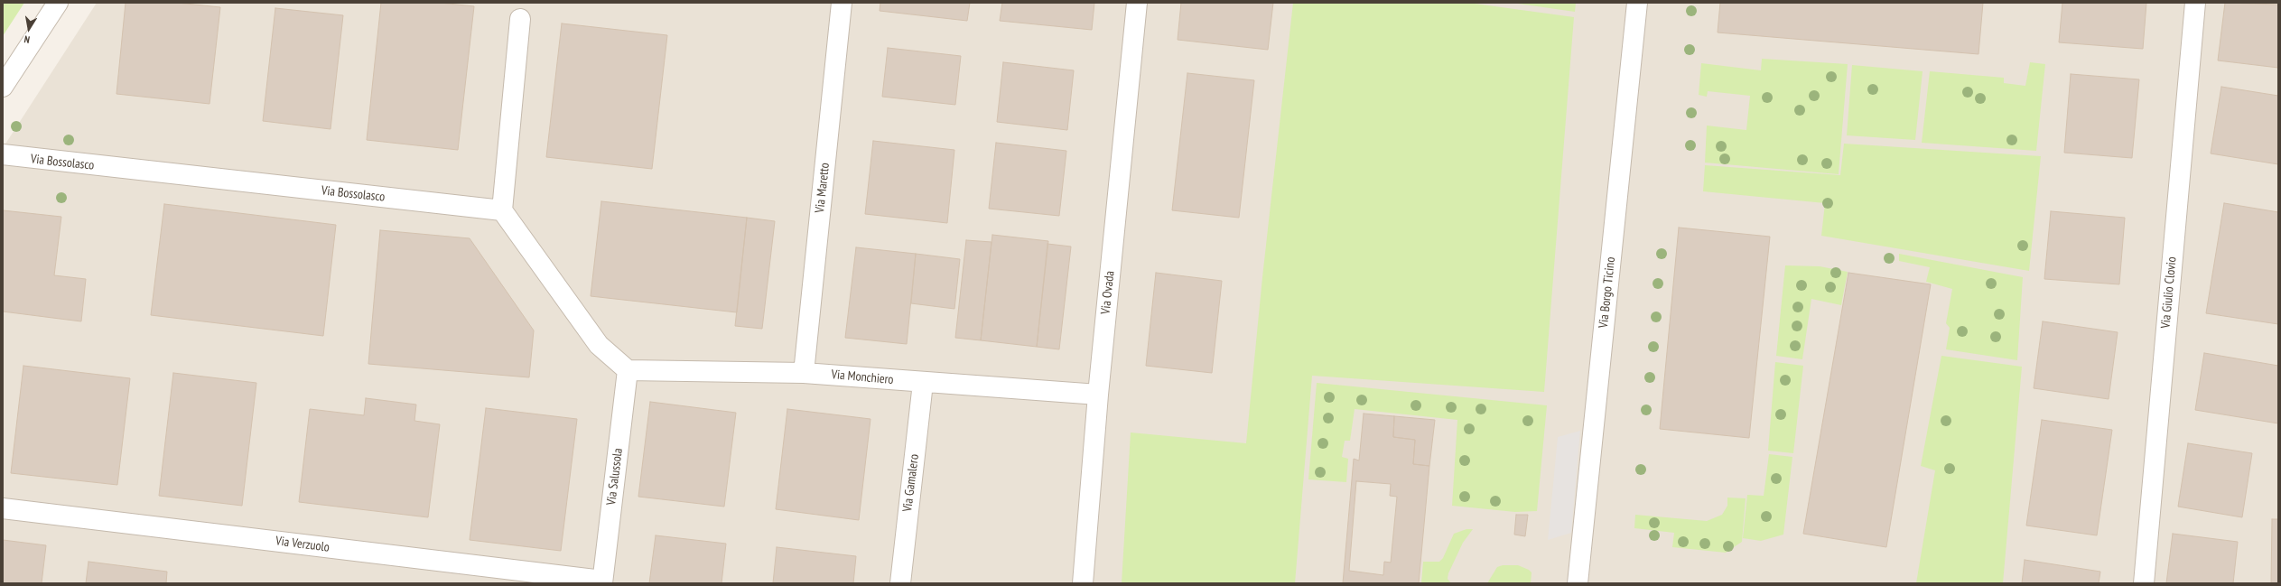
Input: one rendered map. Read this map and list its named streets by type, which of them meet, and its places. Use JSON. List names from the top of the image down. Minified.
{"streets":{"street":["Via Bossolasco","Via Maretto","Via Ovada","Via Borgo Ticino","Via Giulio Clovio","Via Monchiero","Via Salussola","Via Gamalero","Via Verzuolo"]},"crossings":[["Via Maretto","Via Monchiero"],["Via Ovada","Via Monchiero"],["Via Monchiero","Via Salussola"],["Via Monchiero","Via Gamalero"],["Via Salussola","Via Verzuolo"]],"north":"bottom"}
